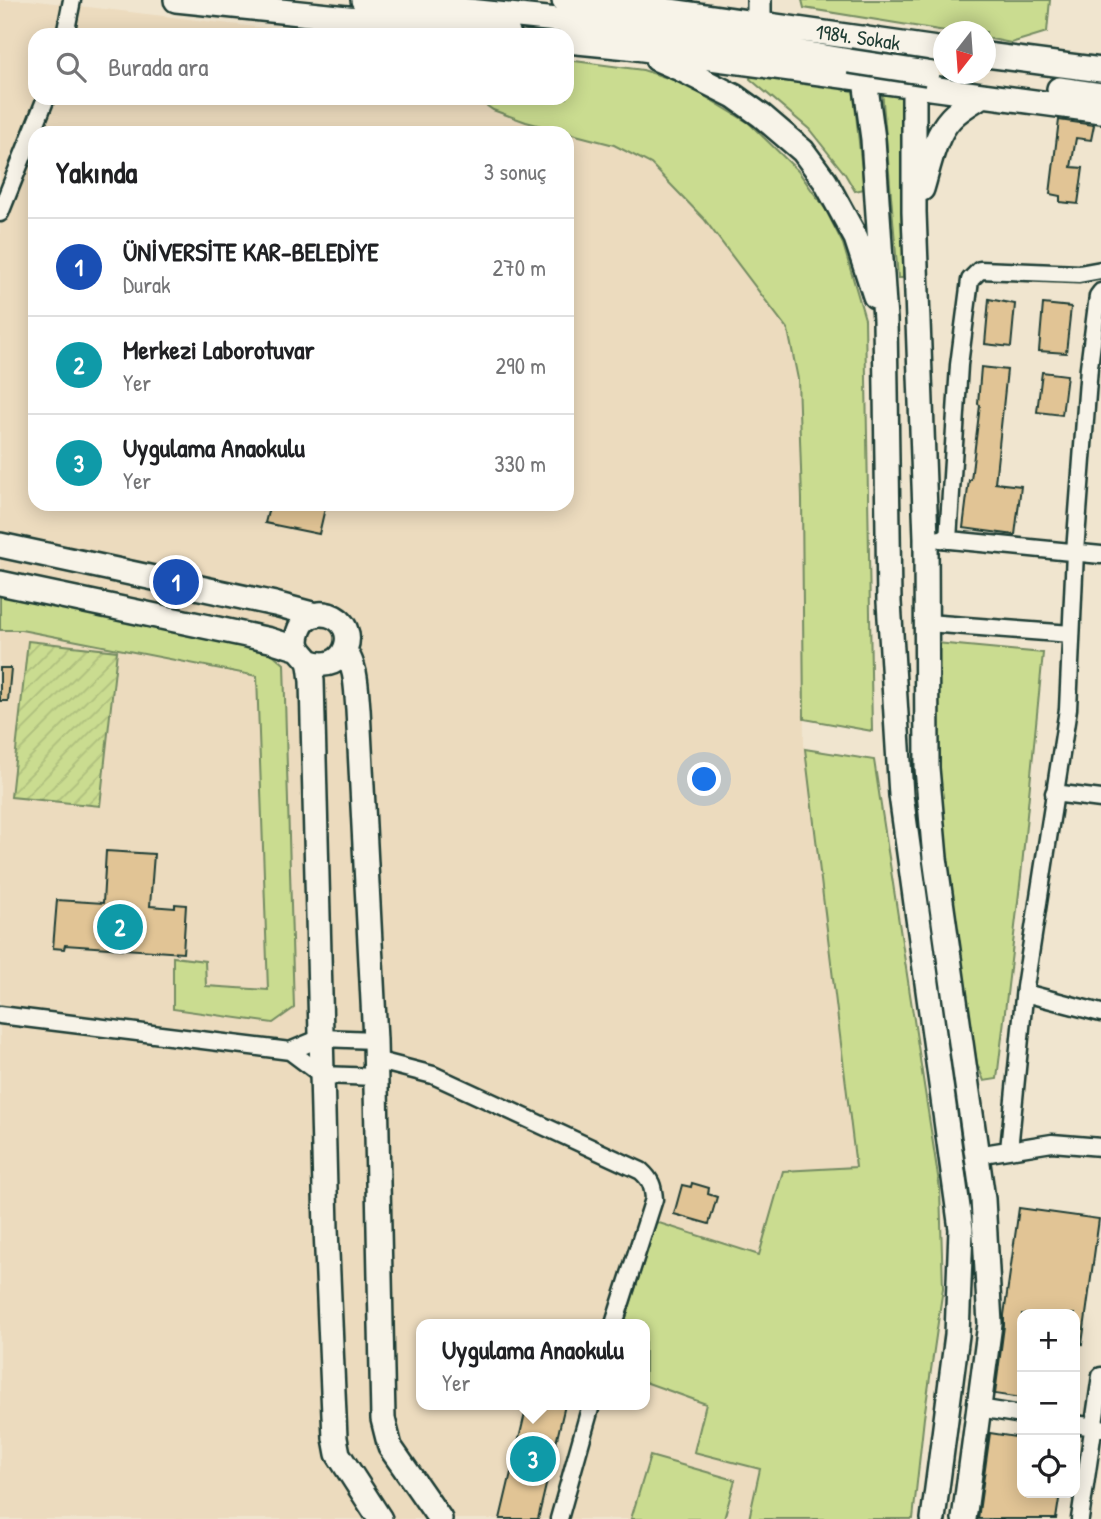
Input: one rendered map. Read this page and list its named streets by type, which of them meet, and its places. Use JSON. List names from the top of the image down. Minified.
{"streets":{"main road":["1984. Sokak"]},"north":"bottom","page":{"search":"Burada ara","heading":["Yakında","3 sonuç"],"list":[{"mark":"1","name":"ÜNİVERSİTE KAR-BELEDİYE","note":"Durak","value":"270 m"},{"mark":"2","name":"Merkezi Laborotuvar","note":"Yer","value":"290 m"},{"mark":"3","name":"Uygulama Anaokulu","note":"Yer","value":"330 m"}],"pins":["1","2","3"],"map_buttons":["+","−"],"popup":["Uygulama Anaokulu","Yer"]}}
